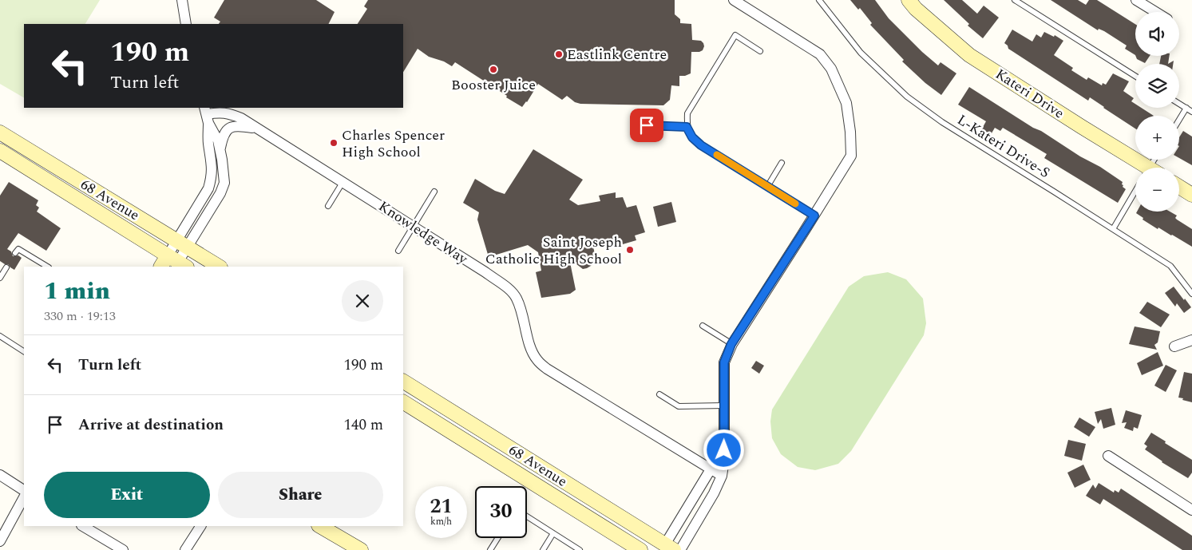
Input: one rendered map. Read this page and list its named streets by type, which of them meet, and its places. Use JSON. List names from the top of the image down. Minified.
{"streets":{"main road":["Kateri Drive","68 Avenue"],"street":["Knowledge Way"],"lane":["L-Kateri Drive-S"]},"crossings":[["68 Avenue","Knowledge Way"]],"places":["Eastlink Centre","Booster Juice","Charles Spencer High School","Saint Joseph Catholic High School"],"page":{"map_buttons":["+","−"],"turn":["190 m","Turn left"],"heading":["1 min","330 m · 19:13"],"list":[{"name":"Turn left","value":"190 m"},{"name":"Arrive at destination","value":"140 m"}],"buttons":["Exit","Share"],"speed":"21 km/h","limit":"30"}}
